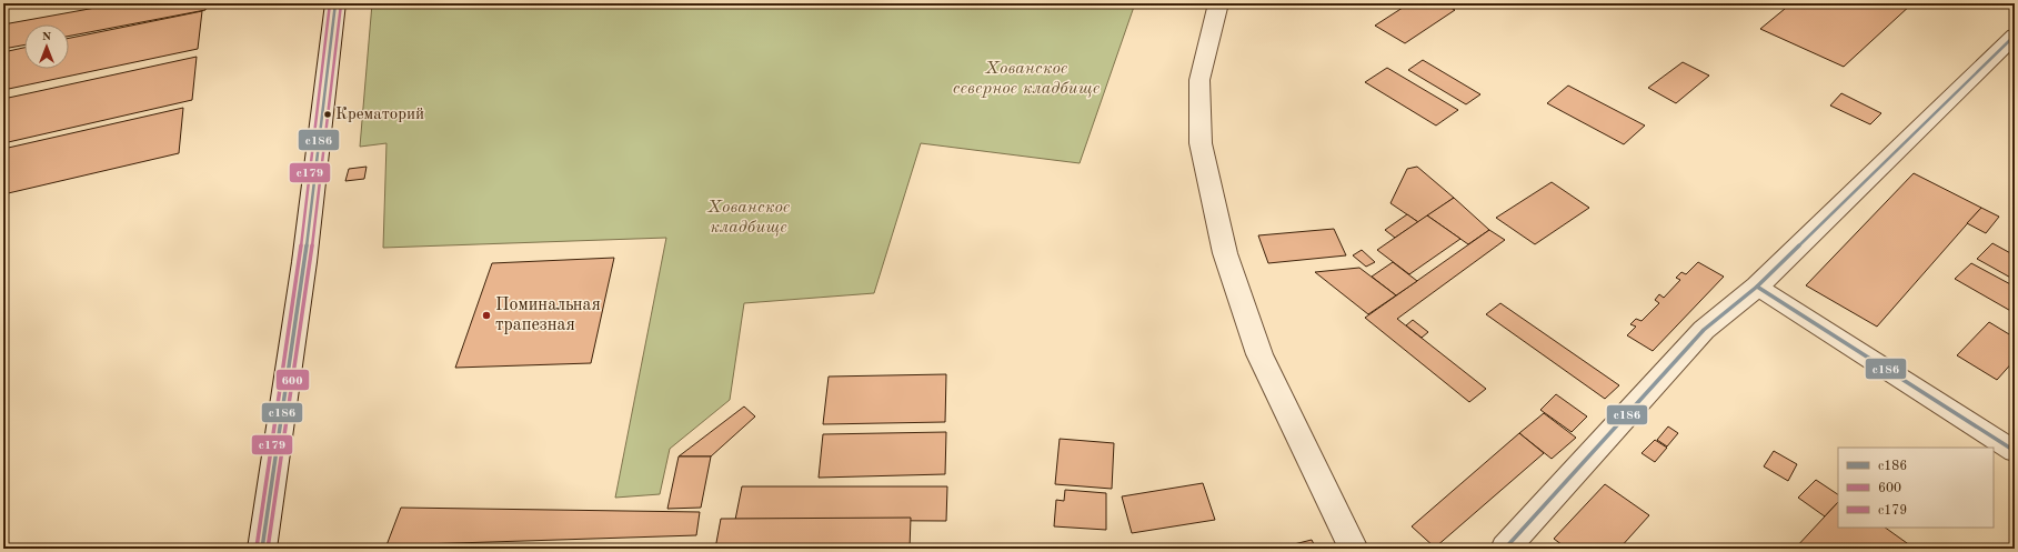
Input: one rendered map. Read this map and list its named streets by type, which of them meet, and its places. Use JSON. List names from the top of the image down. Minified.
{"parks":["Хованское северное кладбище","Хованское кладбище"],"places":["Крематорий","Поминальная трапезная"],"lines":["transit line с186","transit line с179","transit line 600"],"legend":["с186","600","с179"],"north":"top"}
